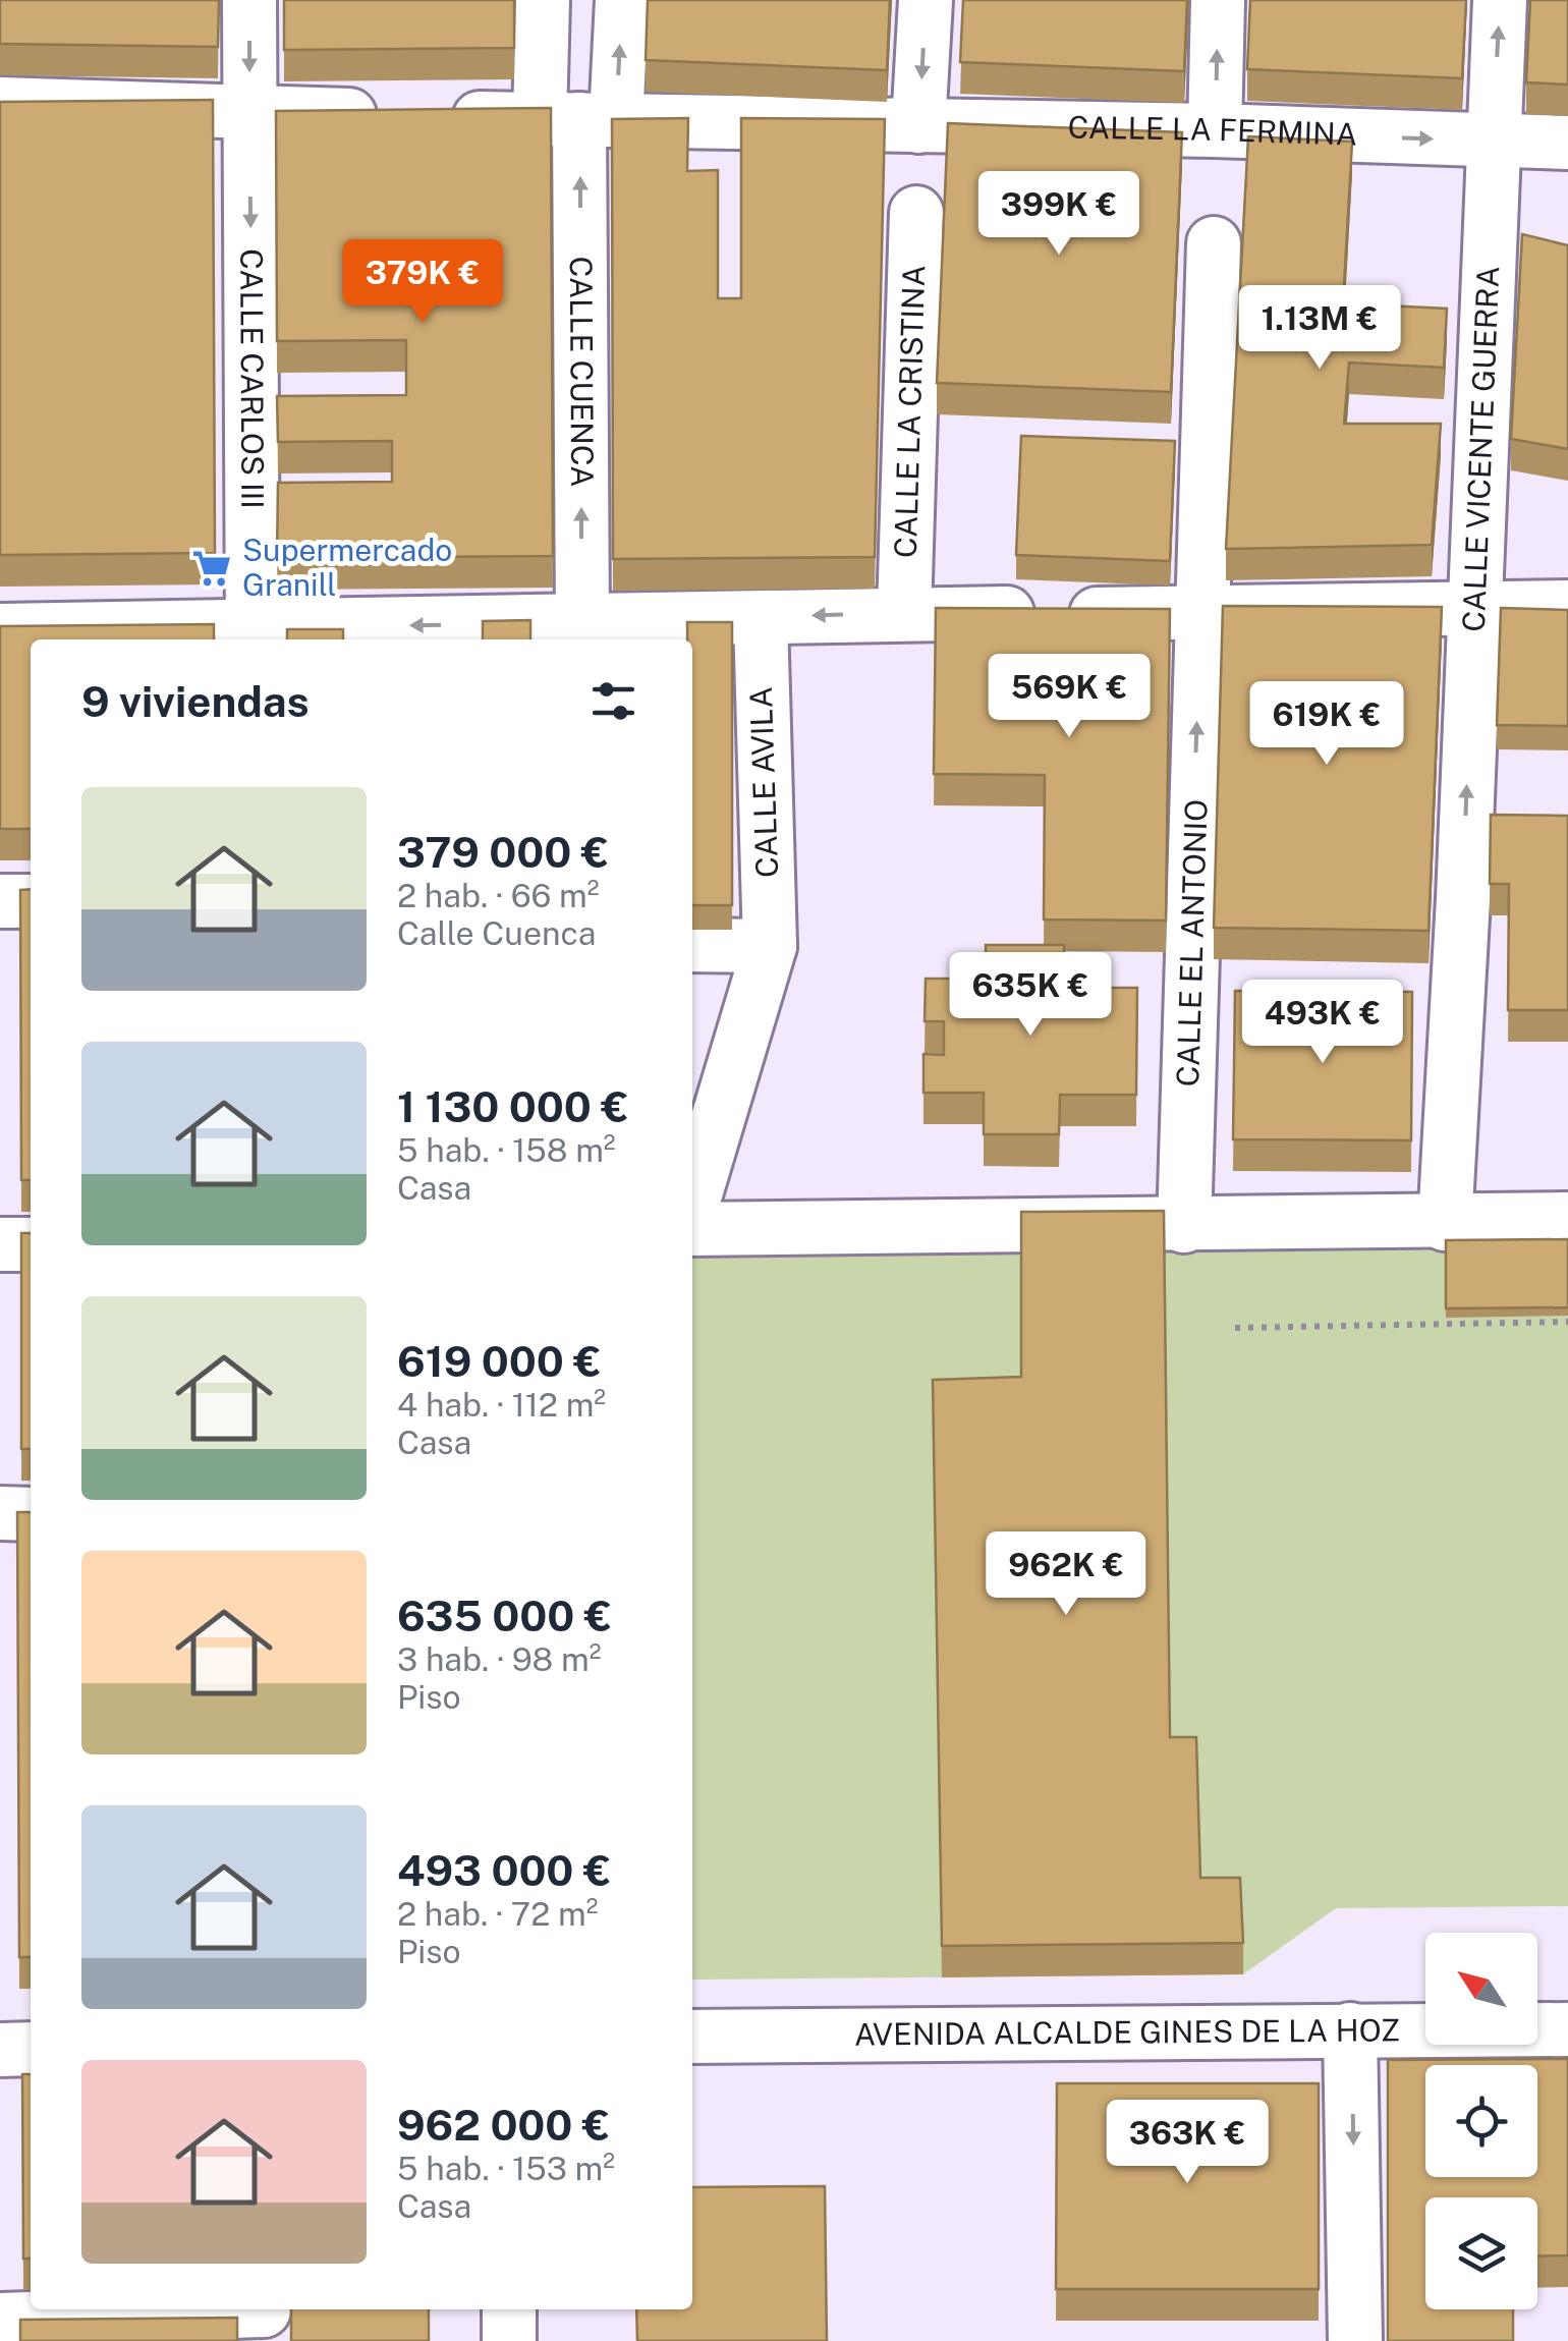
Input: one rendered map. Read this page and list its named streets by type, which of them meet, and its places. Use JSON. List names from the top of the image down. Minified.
{"streets":{"street":["CALLE LA FERMINA","CALLE CUENCA","CALLE CARLOS III","CALLE LA CRISTINA","CALLE VICENTE GUERRA","CALLE AVILA","CALLE EL ANTONIO","AVENIDA ALCALDE GINES DE LA HOZ"]},"crossings":[["CALLE LA FERMINA","CALLE CUENCA"],["CALLE LA FERMINA","CALLE CARLOS III"],["CALLE LA FERMINA","CALLE VICENTE GUERRA"]],"one_way":["CALLE CUENCA","CALLE CARLOS III","CALLE VICENTE GUERRA","CALLE EL ANTONIO"],"places":{"supermarket":["Supermercado Granill"]},"north":"top left","page":{"price":["399K €","379K €","1.13M €","569K €","619K €","635K €","493K €","962K €","363K €"],"heading":"9 viviendas","list":[{"name":"379 000 €","note":"2 hab. · 66 m² · Calle Cuenca"},{"name":"1 130 000 €","note":"5 hab. · 158 m² · Casa"},{"name":"619 000 €","note":"4 hab. · 112 m² · Casa"},{"name":"635 000 €","note":"3 hab. · 98 m² · Piso"},{"name":"493 000 €","note":"2 hab. · 72 m² · Piso"},{"name":"962 000 €","note":"5 hab. · 153 m² · Casa"}]}}
